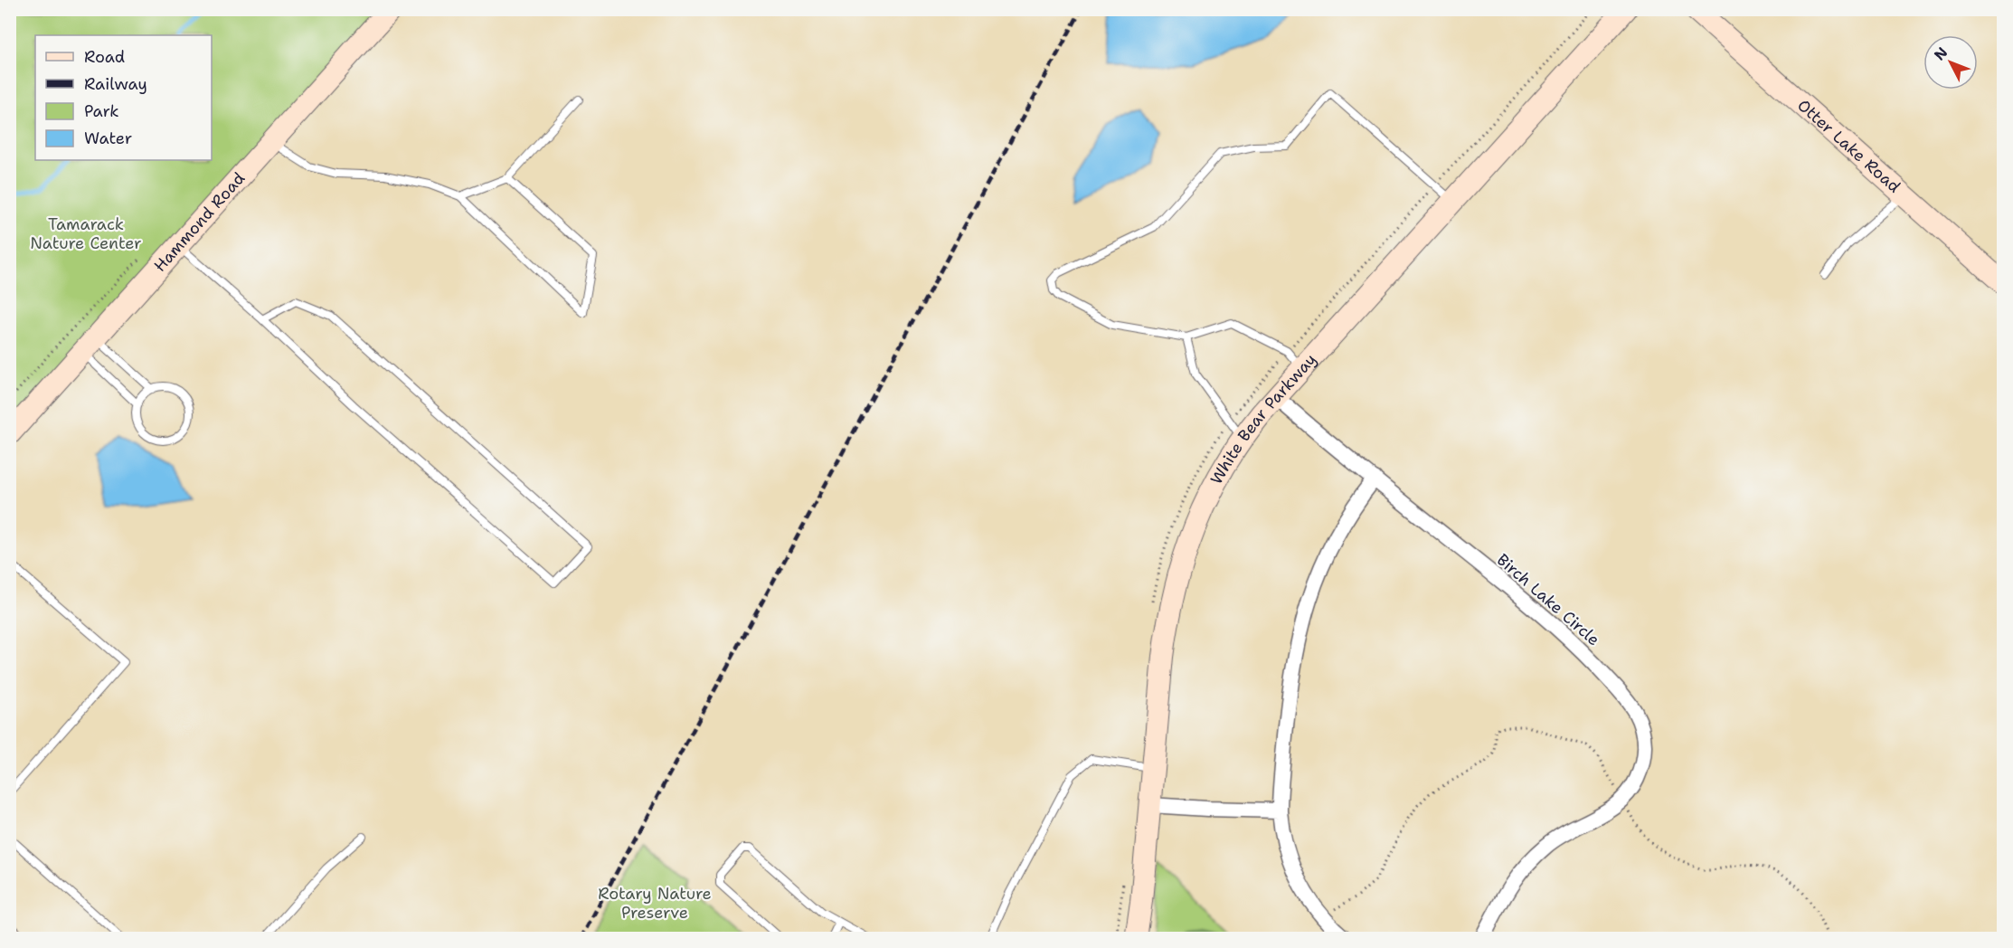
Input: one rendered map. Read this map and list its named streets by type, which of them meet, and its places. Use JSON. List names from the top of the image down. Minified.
{"streets":{"street":["Otter Lake Road","Hammond Road","White Bear Parkway","Birch Lake Circle"]},"crossings":[["White Bear Parkway","Birch Lake Circle"]],"parks":["Tamarack Nature Center","Rotary Nature Preserve"],"legend":["Road","Railway","Park","Water"],"north":"top left"}
